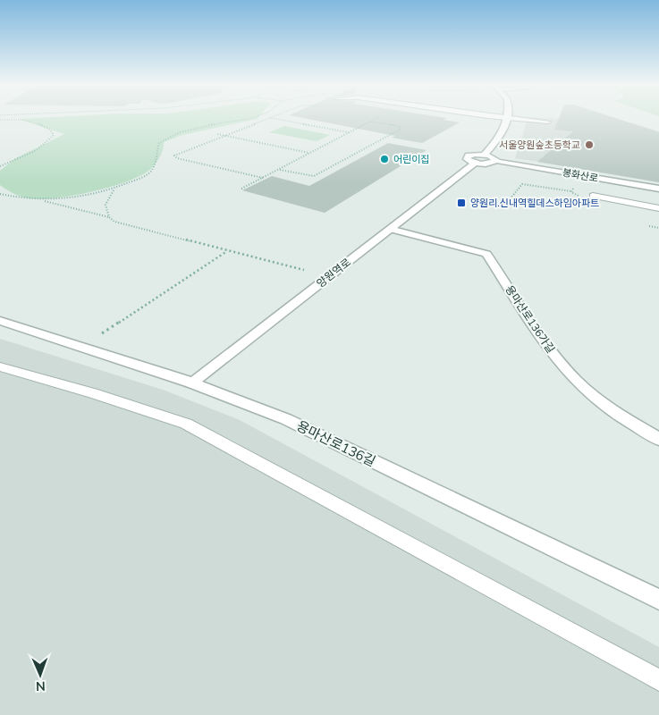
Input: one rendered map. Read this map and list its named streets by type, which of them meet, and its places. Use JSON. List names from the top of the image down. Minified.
{"streets":{"street":["봉화산로","양원역로","용마산로136가길","용마산로136길"]},"crossings":[["양원역로","용마산로136가길"],["양원역로","용마산로136길"]],"places":{"other":["서울양원숲초등학교","어린이집"],"transit":["양원리.신내역힐데스하임아파트"]},"north":"bottom"}
